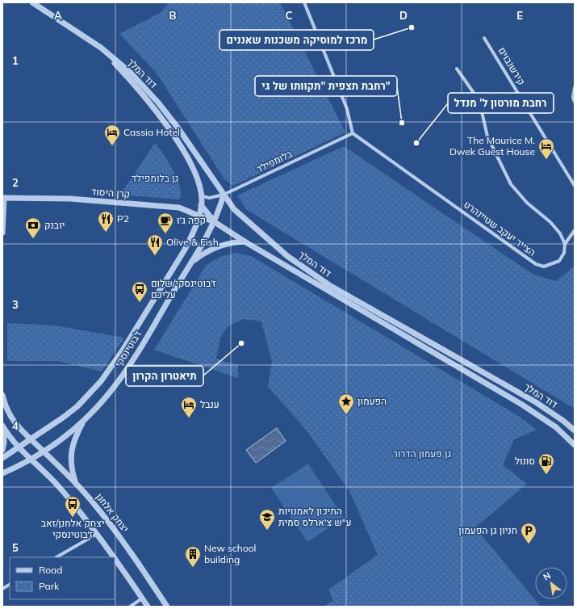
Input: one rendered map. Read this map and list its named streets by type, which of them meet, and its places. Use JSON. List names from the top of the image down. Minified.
{"streets":{"street":["קירשנבוים","דוד המלך","בלומפילד","קרן היסוד","הצייר יעקב שטיינהרט","ז'בוטינסקי","יצחק אלחנן"]},"crossings":[["דוד המלך","בלומפילד"],["דוד המלך","קרן היסוד"],["דוד המלך","ז'בוטינסקי"],["בלומפילד","הצייר יעקב שטיינהרט"],["בלומפילד","ז'בוטינסקי"],["קרן היסוד","ז'בוטינסקי"],["ז'בוטינסקי","יצחק אלחנן"]],"parks":["גן בלומפילד","גן פעמון הדרור"],"places":{"other":["מרכז למוסיקה משכנות שאננים","רחבת תצפית \"תקוותו של גי\"","רחבת מורטון ל' מנדל","תיאטרון הקרון"],"hotel":["Cassia Hotel","The Maurice M. Dwek Guest House","ענבל"],"restaurant":["P2","Olive & Fish"],"cafe":["קפה ג'ו"],"bank":["יובנק"],"bus stop":["ז׳בוטינסקי/שלום עליכם","יצחק אלחנן/זאב ז׳בוטינסקי"],"place":["הפעמון"],"fuel station":["סונול"],"school or university":["התיכון לאמנויות ע\"ש צ'ארלס סמית"],"parking":["חניון גן הפעמון"],"building":["New school building"]},"legend":["Road","Park"],"north":"top left","grid":{"columns":["A","B","C","D","E"],"rows":["1","2","3","4","5"]}}
